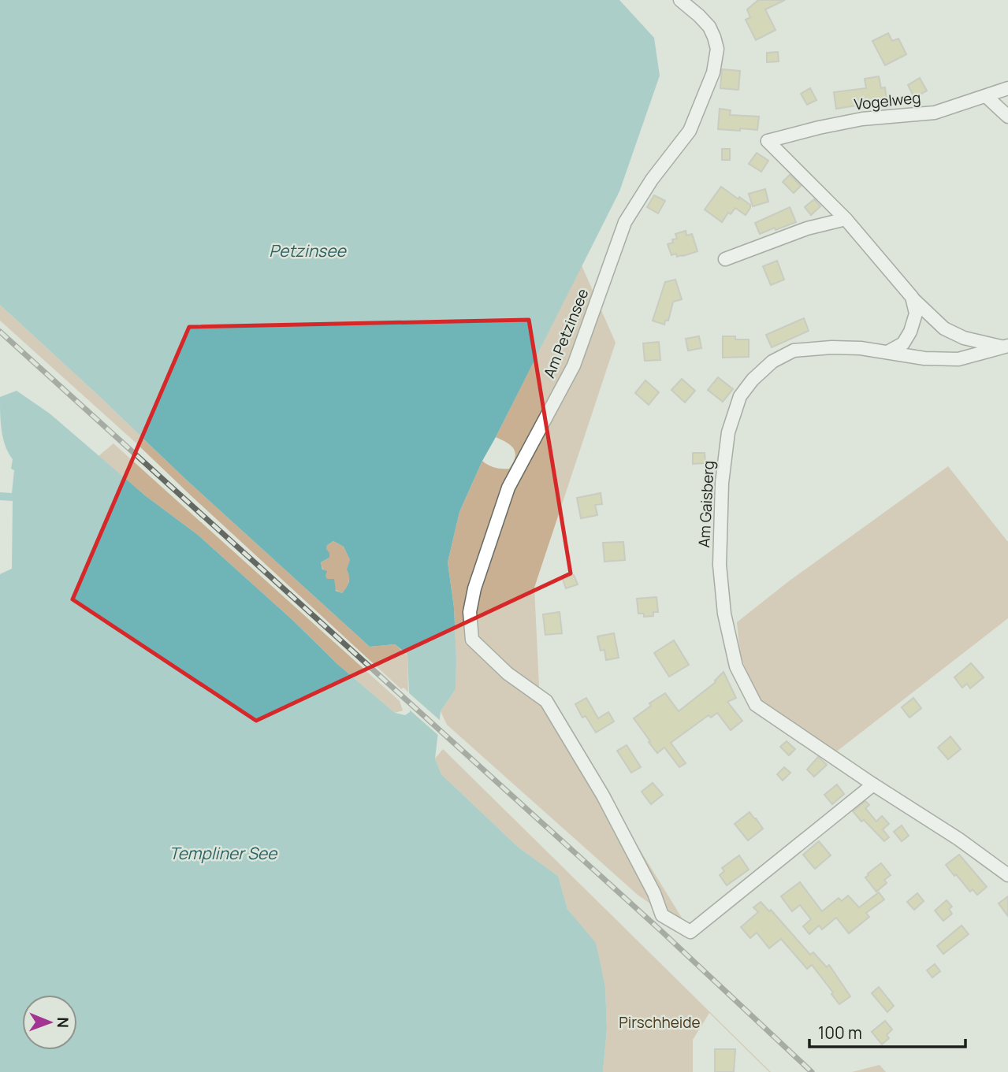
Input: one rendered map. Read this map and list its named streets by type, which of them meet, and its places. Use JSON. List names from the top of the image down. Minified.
{"streets":{"street":["Vogelweg","Am Petzinsee","Am Gaisberg"]},"crossings":[["Am Petzinsee","Am Gaisberg"]],"water":["Petzinsee","Templiner See"],"parks":["Pirschheide"],"scale_bar":"100 m","north":"right"}
